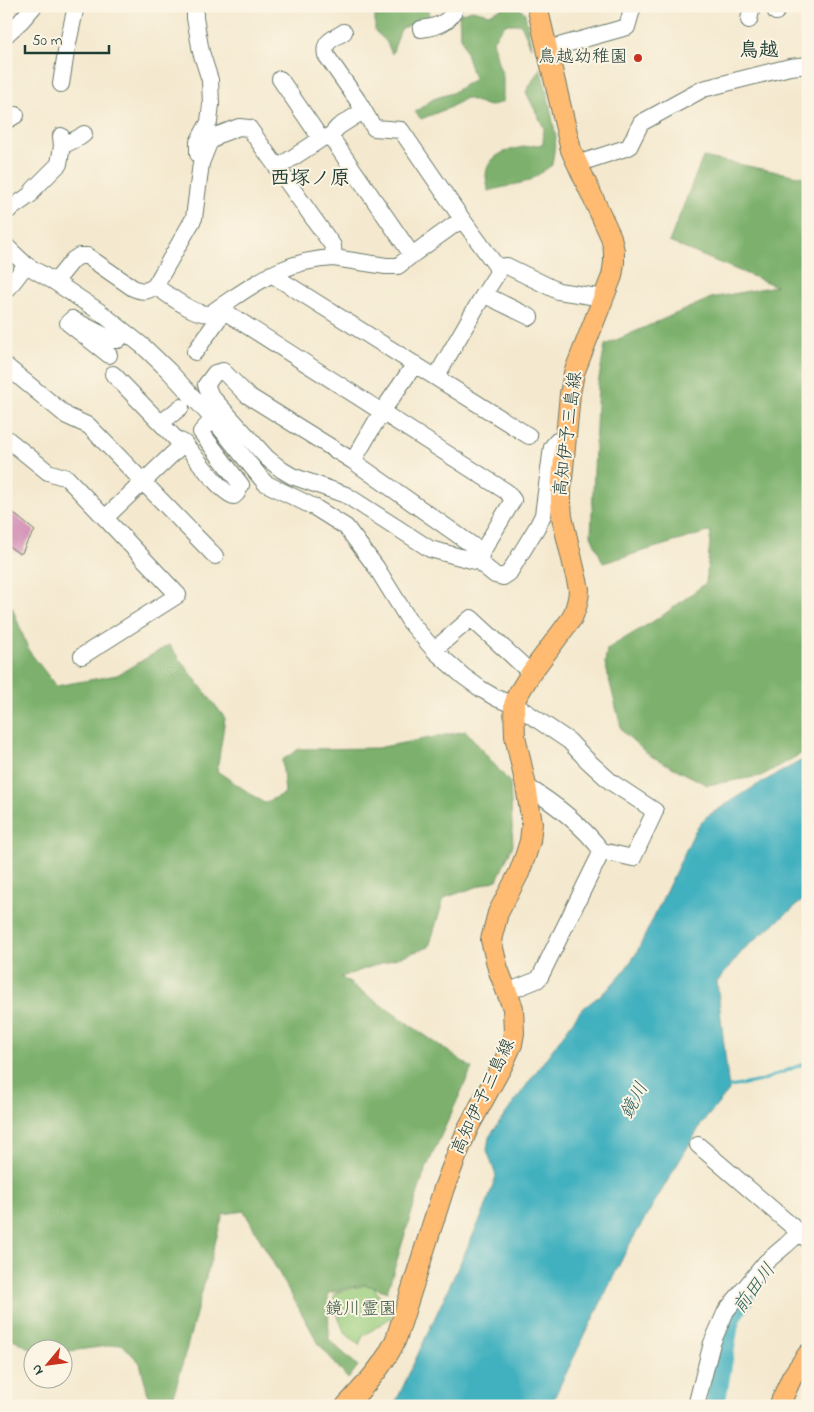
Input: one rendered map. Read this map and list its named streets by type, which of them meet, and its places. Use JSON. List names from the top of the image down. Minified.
{"streets":{"main road":["高知伊予三島線"]},"districts":["鳥越","西塚ノ原"],"water":["鏡川","前田川"],"parks":["鏡川霊園"],"places":["鳥越幼稚園"],"scale_bar":"50 m","north":"bottom left"}
